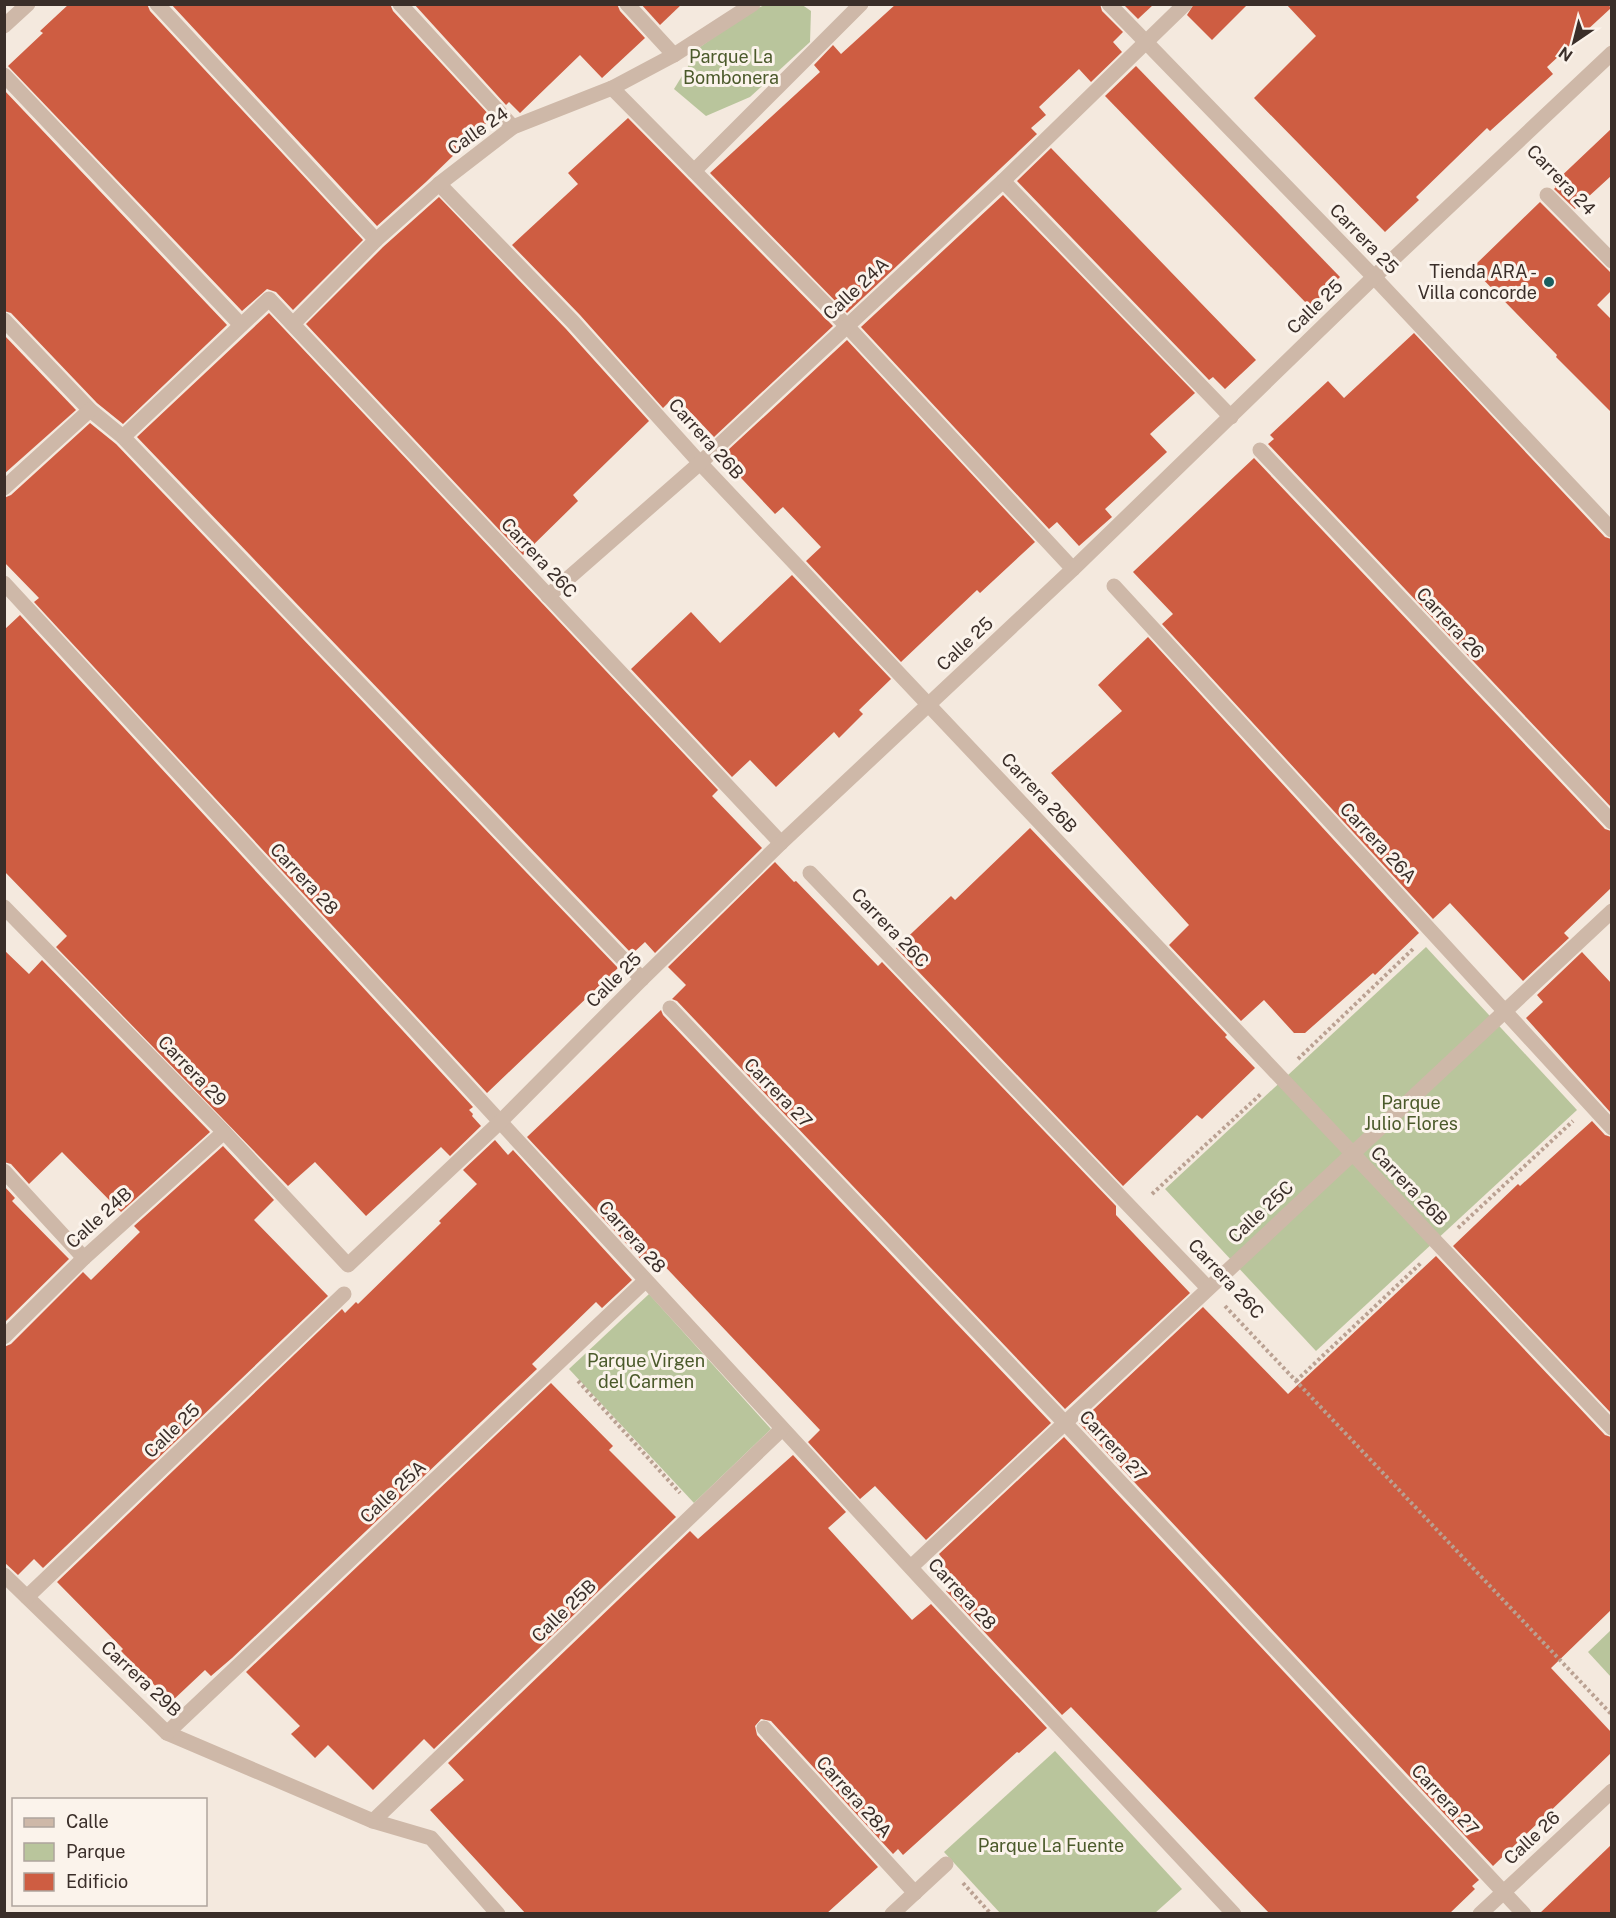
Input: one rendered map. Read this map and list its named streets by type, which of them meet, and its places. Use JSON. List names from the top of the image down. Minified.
{"streets":{"street":["Calle 24","Carrera 24","Carrera 25","Calle 24A","Calle 25","Carrera 26B","Carrera 26C","Carrera 26","Carrera 26A","Carrera 28","Carrera 29","Carrera 27","Calle 25C","Calle 24B","Calle 25A","Calle 25B","Carrera 29B","Carrera 28A","Calle 26"]},"crossings":[["Calle 24","Carrera 26B"],["Calle 24","Carrera 26C"],["Carrera 25","Calle 24A"],["Carrera 25","Calle 25"],["Calle 24A","Carrera 26B"],["Calle 24A","Carrera 26C"],["Calle 25","Carrera 26B"],["Calle 25","Carrera 26C"],["Calle 25","Carrera 28"],["Calle 25","Carrera 29"],["Calle 25","Carrera 29B"],["Carrera 26B","Calle 25C"],["Carrera 26C","Calle 25C"],["Carrera 26A","Calle 25C"],["Carrera 28","Calle 25C"],["Carrera 28","Calle 25A"],["Carrera 28","Calle 25B"],["Carrera 29","Calle 24B"],["Carrera 27","Calle 25C"],["Carrera 27","Calle 26"],["Calle 25A","Carrera 29B"],["Calle 25B","Carrera 29B"]],"parks":["Parque La Bombonera","Parque Julio Flores","Parque Virgen del Carmen","Parque La Fuente"],"places":["Tienda ARA - Villa concorde"],"legend":["Calle","Parque","Edificio"],"north":"bottom left"}
